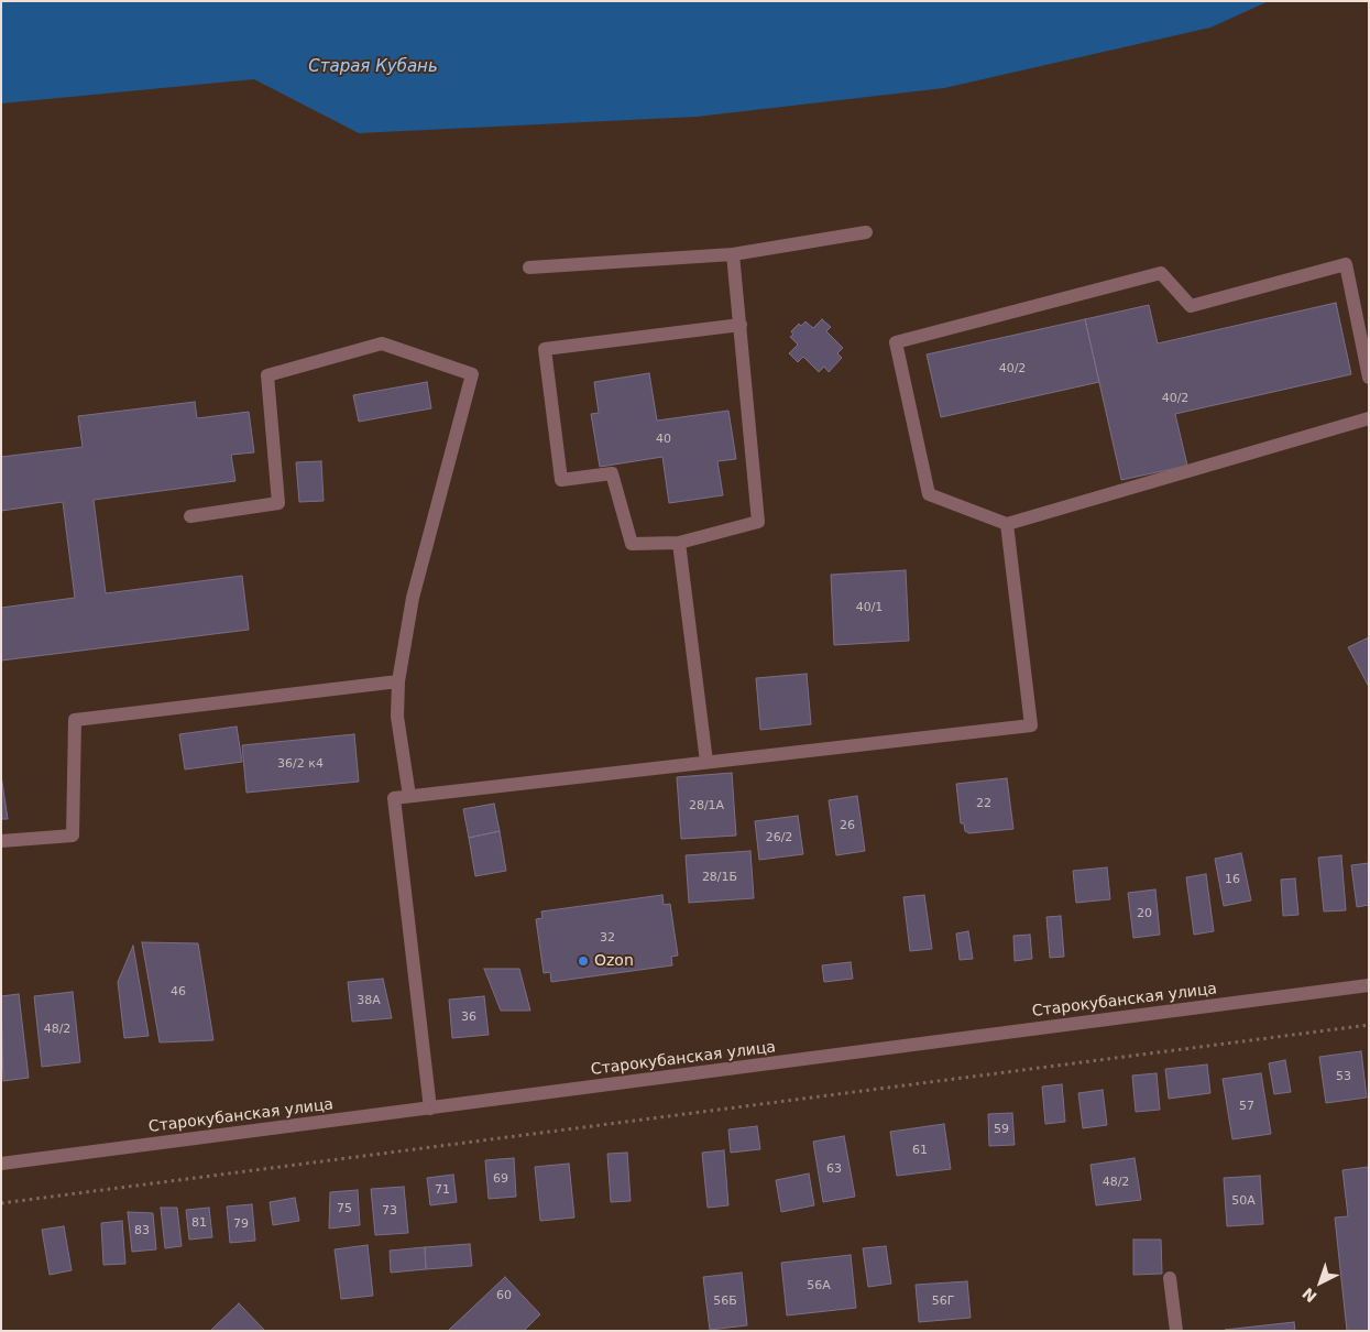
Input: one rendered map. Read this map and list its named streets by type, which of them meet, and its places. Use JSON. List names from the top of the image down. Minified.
{"streets":{"street":["Старокубанская улица"]},"water":["Старая Кубань"],"places":["Ozon"],"house_numbers":["40/2","40/2","40","40/1","36/2 к4","22","28/1А","26","26/2","28/1Б","16","20","32","46","38А","36","48/2","53","57","59","61","63","69","48/2","71","50А","75","73","81","79","83","56А","60","56Б","56Г"],"north":"bottom left"}
